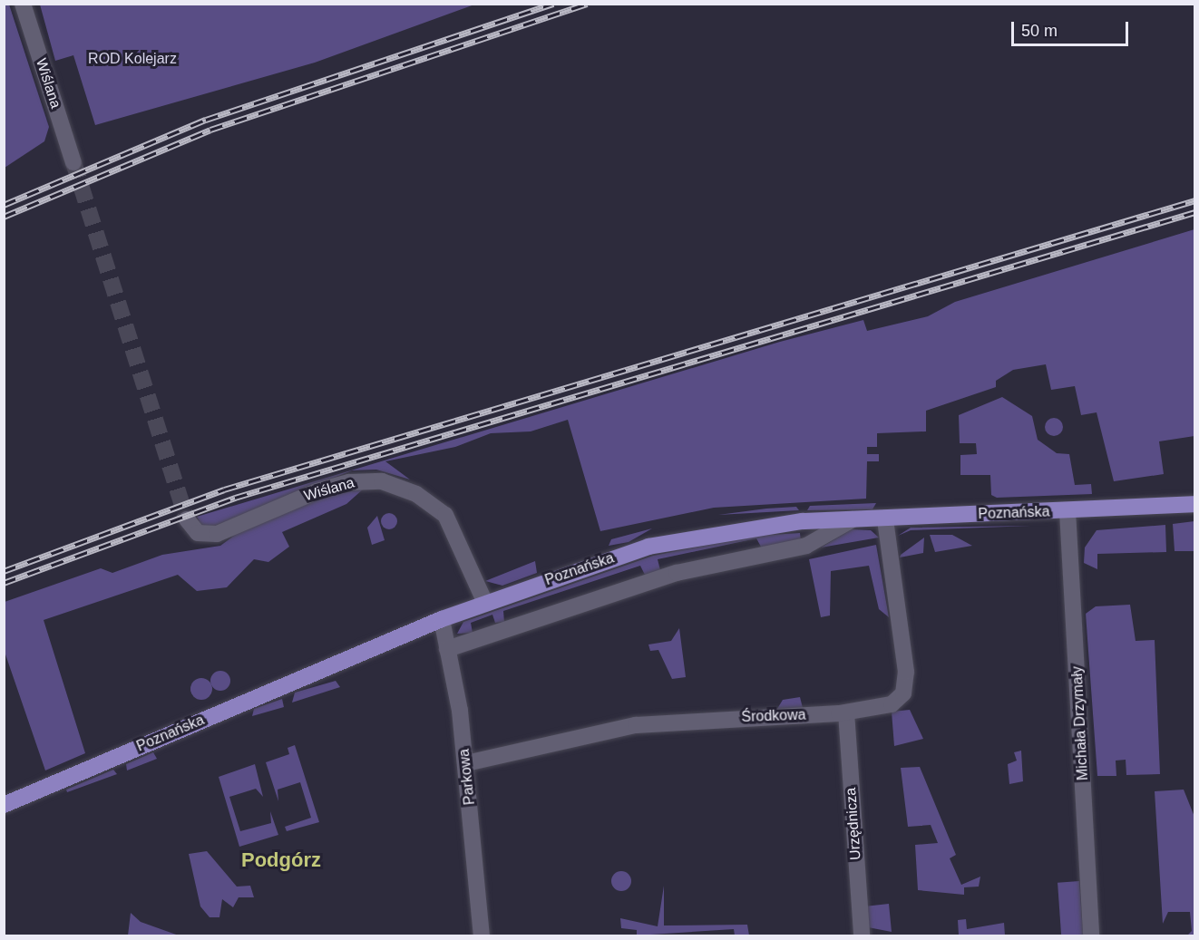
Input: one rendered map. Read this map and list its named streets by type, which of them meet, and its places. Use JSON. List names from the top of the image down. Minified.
{"streets":{"main road":["Poznańska"],"street":["Wiślana","Środkowa","Michała Drzymały","Parkowa","Urzędnicza"]},"crossings":[["Wiślana","Poznańska"],["Poznańska","Środkowa"],["Poznańska","Michała Drzymały"],["Poznańska","Parkowa"],["Środkowa","Parkowa"],["Środkowa","Urzędnicza"]],"districts":["Podgórz"],"parks":["ROD Kolejarz"],"scale_bar":"50 m"}
